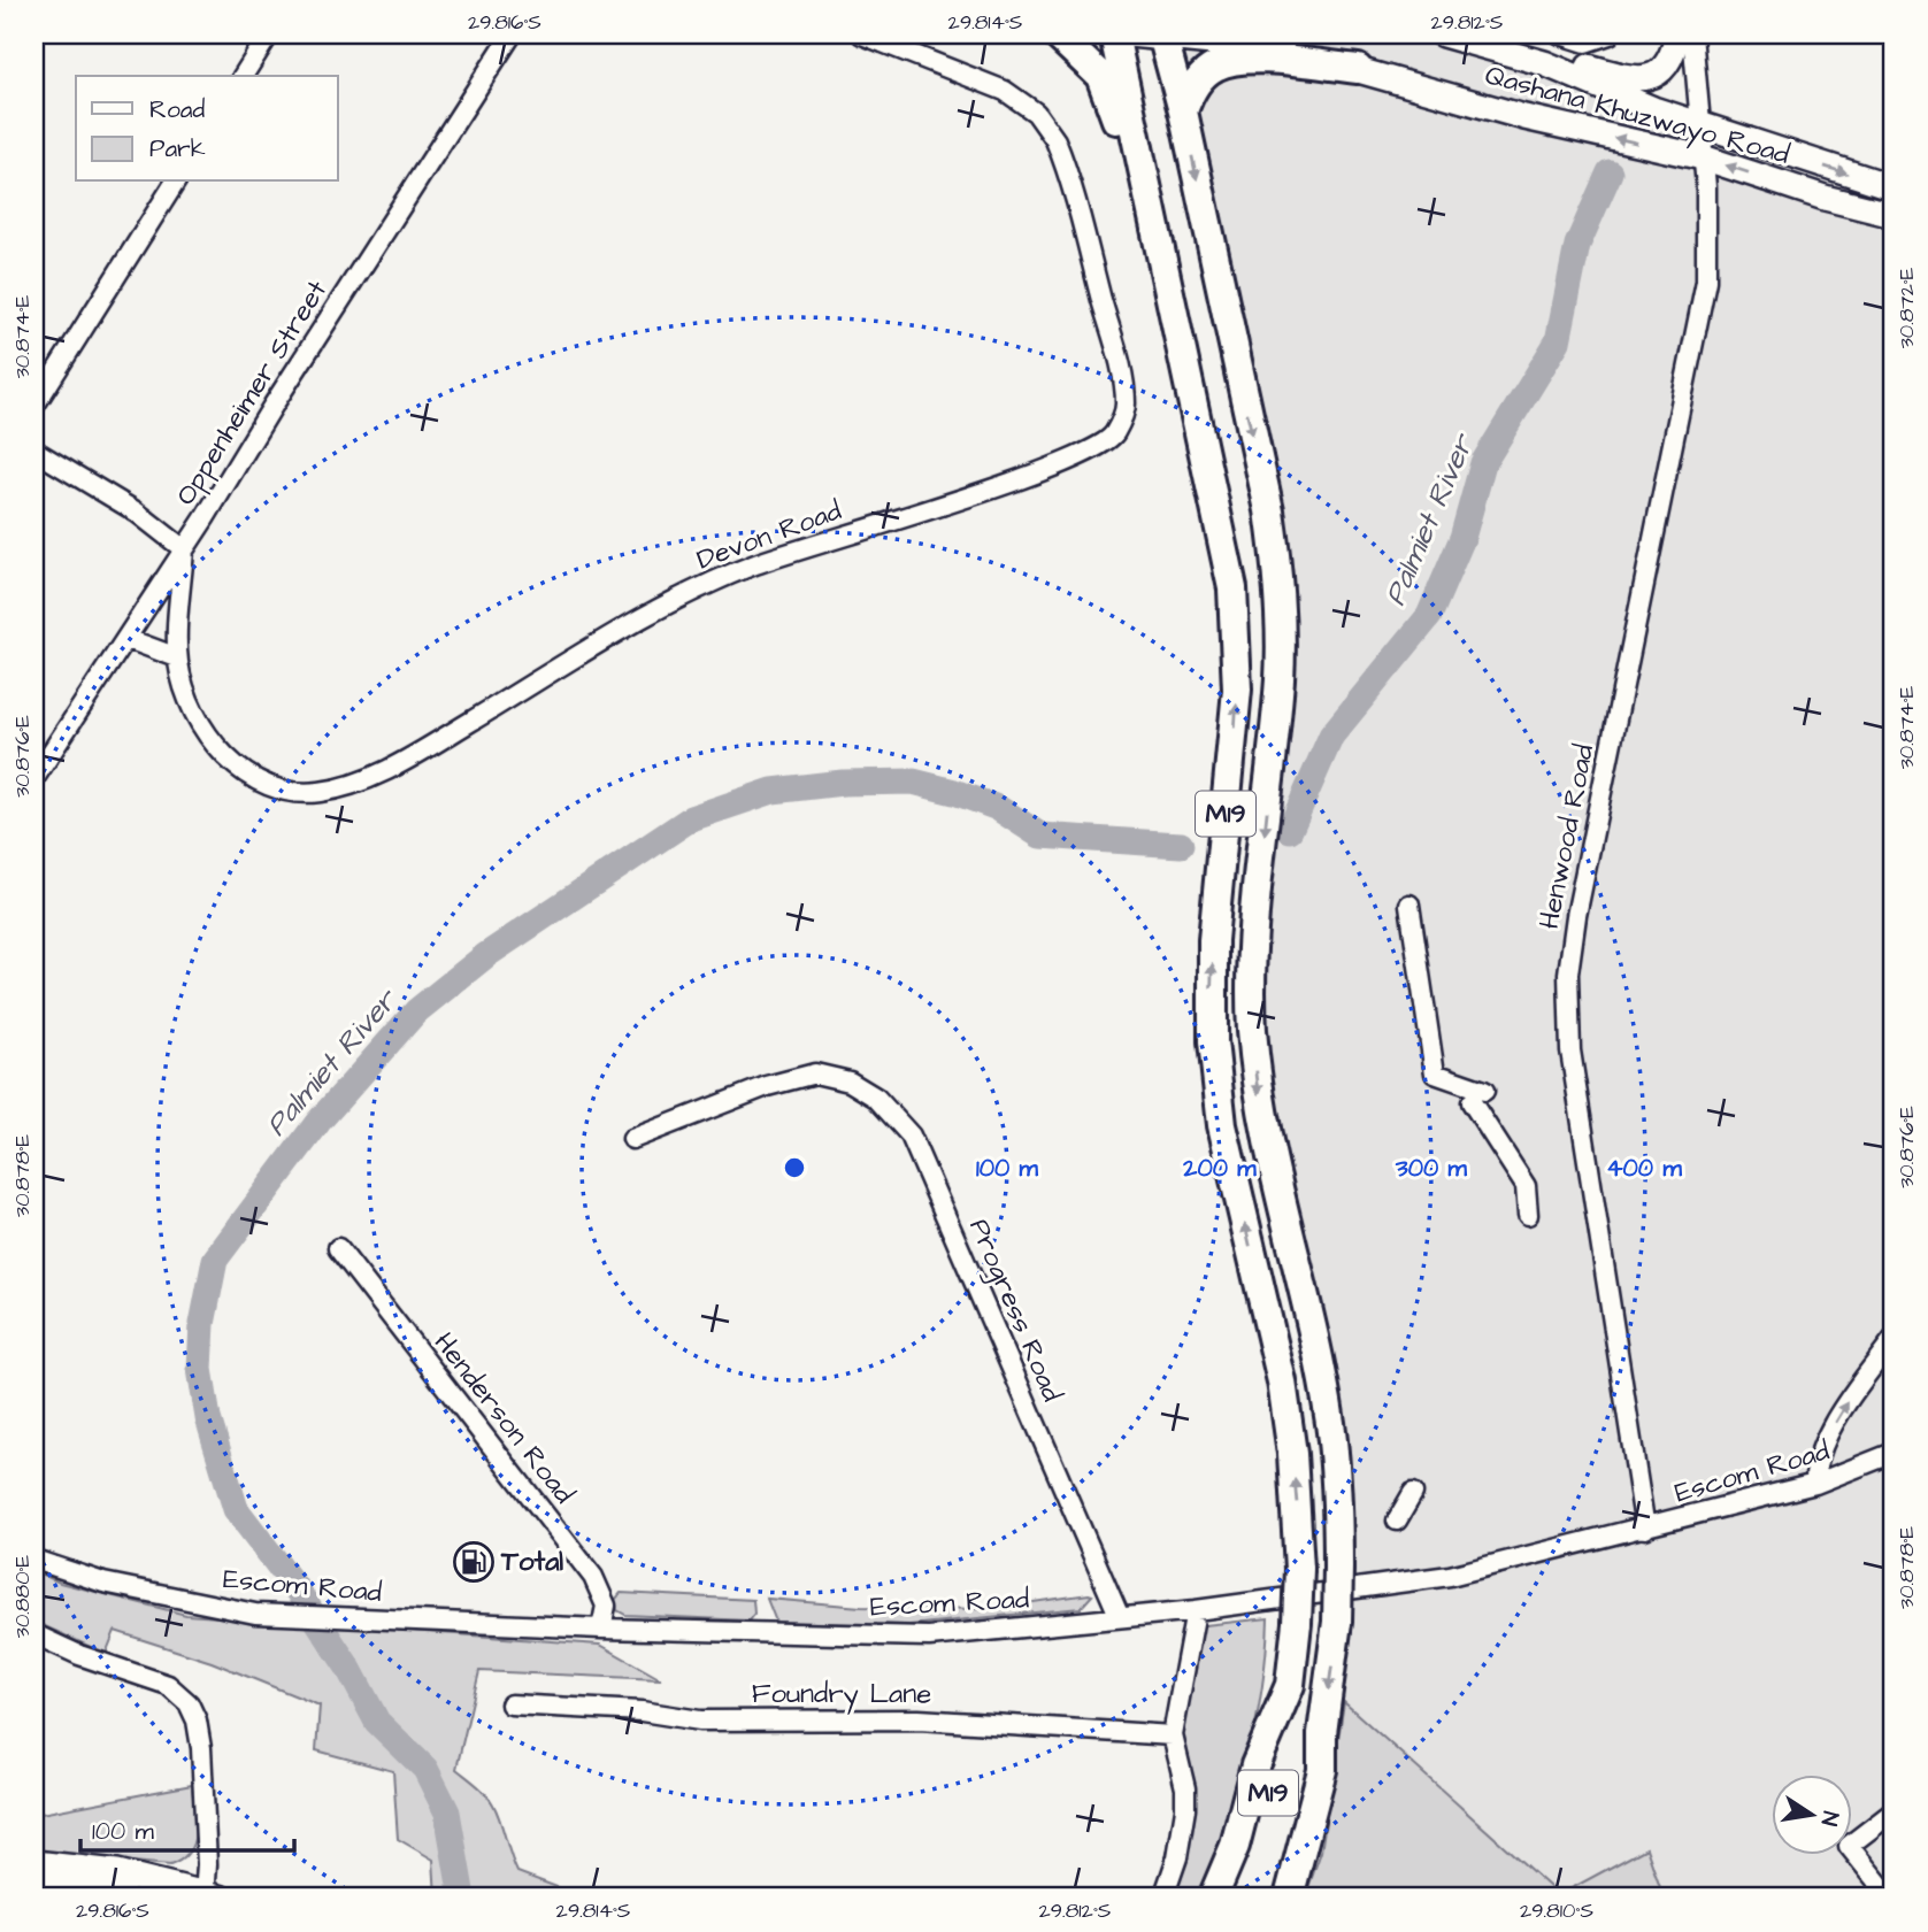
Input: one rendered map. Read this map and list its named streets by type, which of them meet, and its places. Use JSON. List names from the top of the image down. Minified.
{"streets":{"highway":["M19"],"main road":["Qashana Khuzwayo Road"],"street":["Oppenheimer Street","Devon Road","Henwood Road","Progress Road","Henderson Road","Escom Road","Foundry Lane"]},"crossings":[["Qashana Khuzwayo Road","M19"],["Qashana Khuzwayo Road","Henwood Road"],["Oppenheimer Street","Devon Road"],["Henwood Road","Escom Road"],["Progress Road","Escom Road"],["Henderson Road","Escom Road"]],"water":["Palmiet River"],"places":{"fuel station":["Total"]},"legend":["Road","Park"],"scale_bar":"100 m","north":"right","coordinates":["29.816°S","29.814°S","29.812°S","30.872°E","30.874°E","30.876°E","30.878°E","30.880°E","29.810°S"],"rings":["100 m","200 m","300 m","400 m"]}
